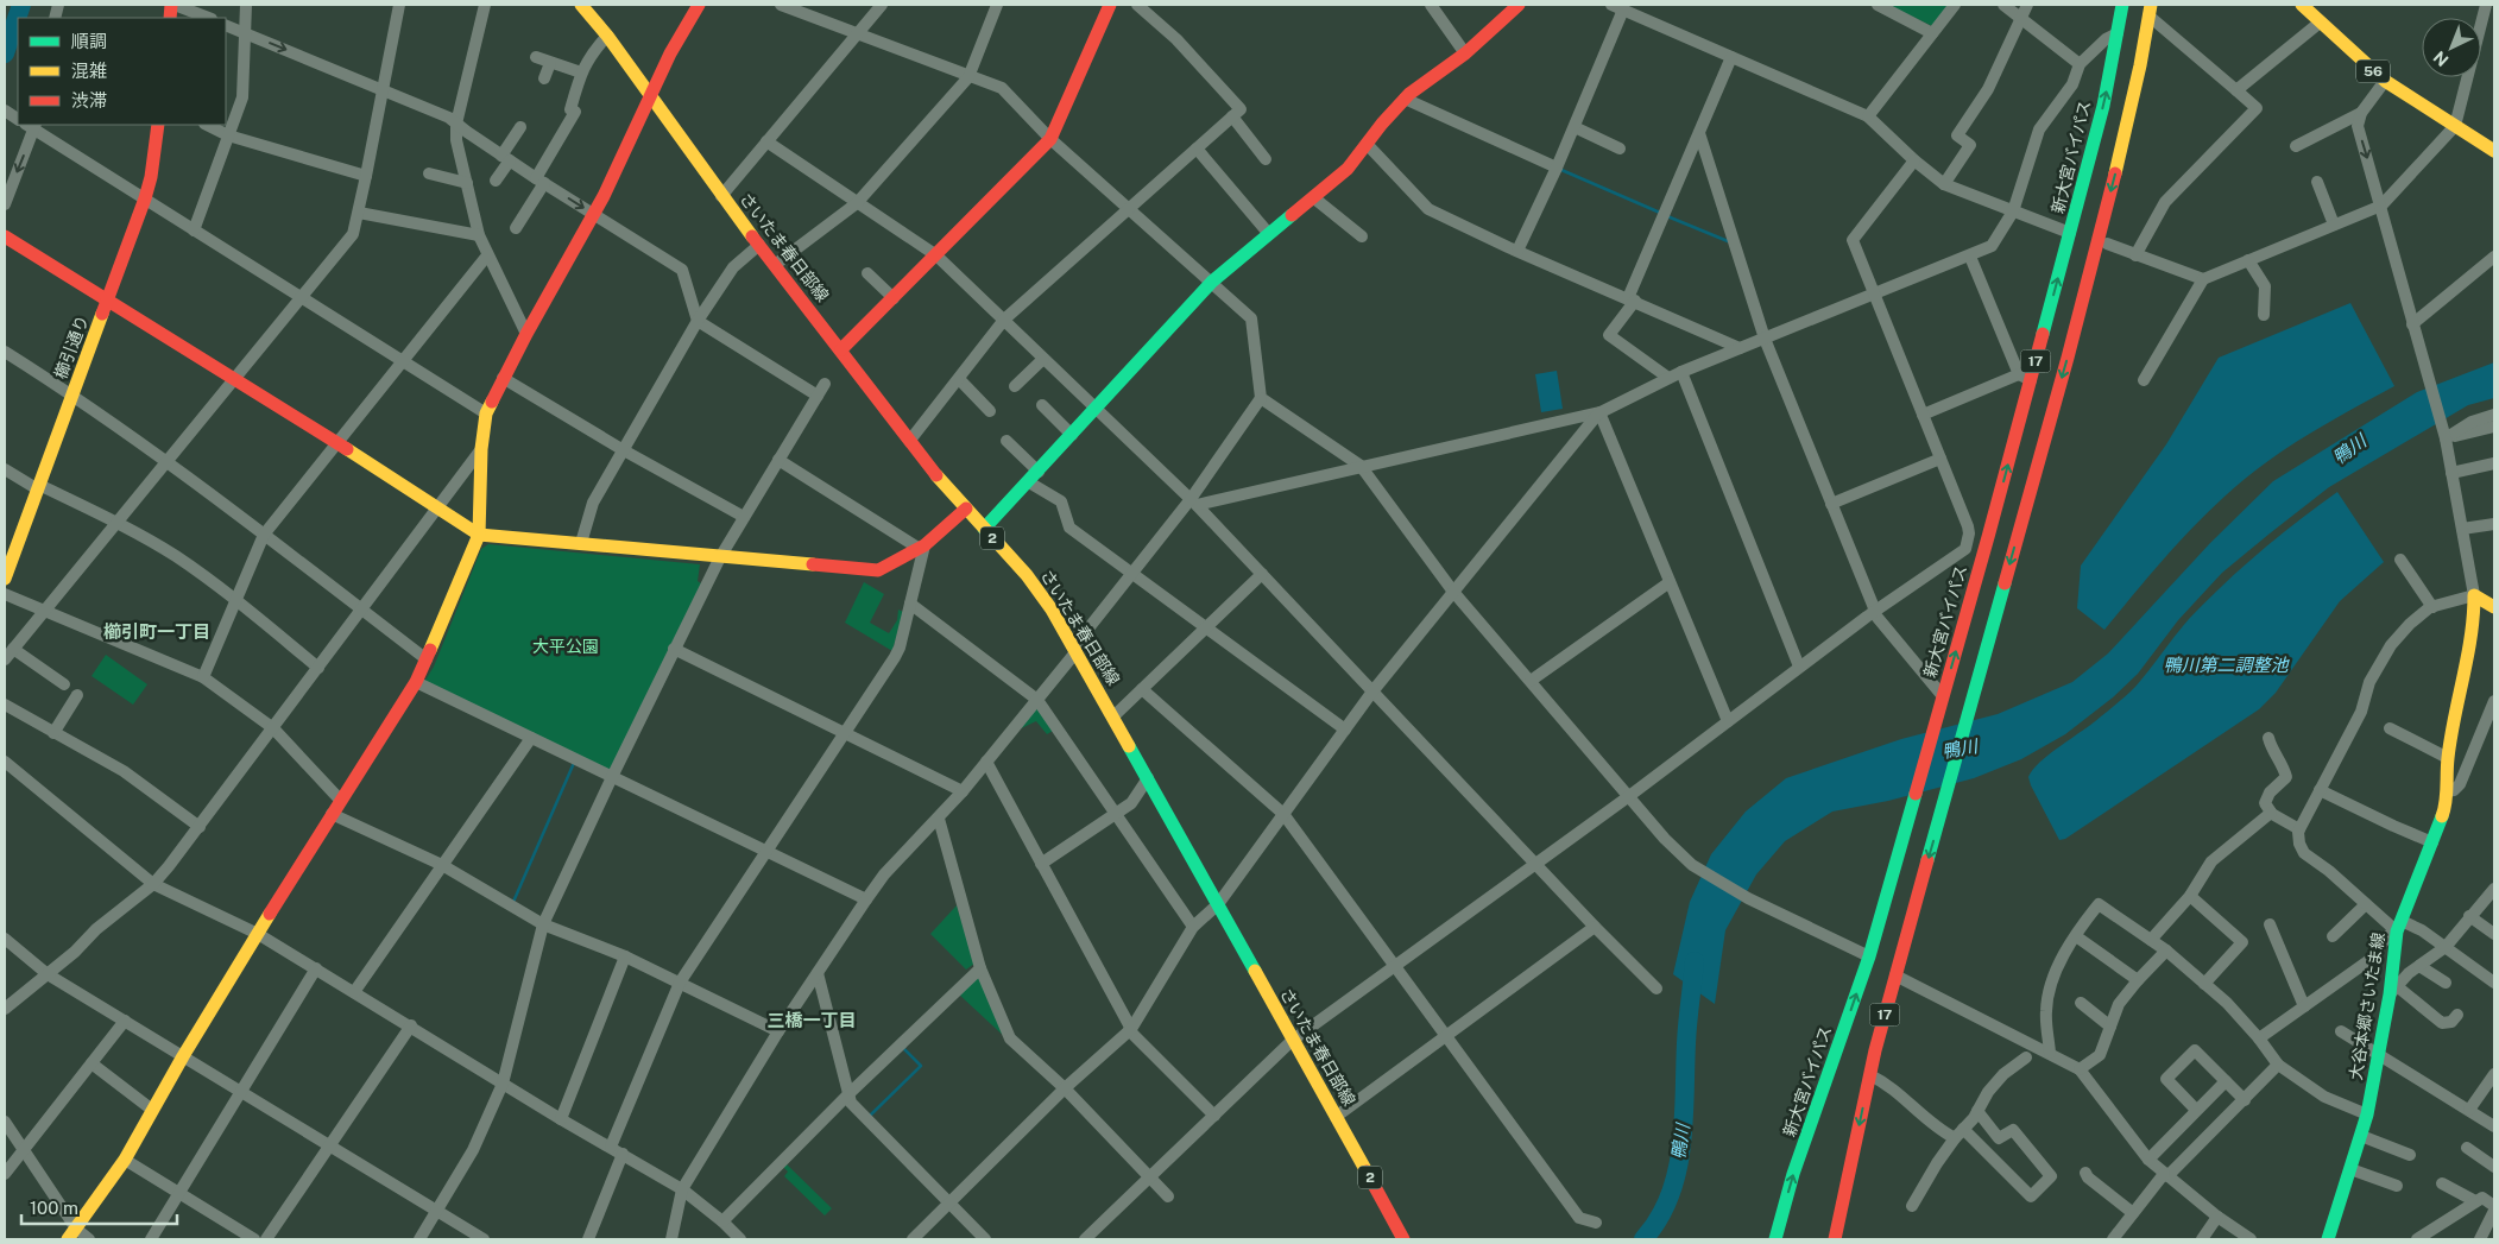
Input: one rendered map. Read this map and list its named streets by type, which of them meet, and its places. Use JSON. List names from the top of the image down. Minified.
{"streets":{"main road":["56","新大宮バイパス","さいたま春日部線","櫛引通り","17","2","大谷本郷さいたま線"]},"districts":["櫛引町一丁目","三橋一丁目"],"water":["鴨川","鴨川第二調整池"],"parks":["大平公園"],"legend":["順調","混雑","渋滞"],"scale_bar":"100 m","north":"bottom left"}
